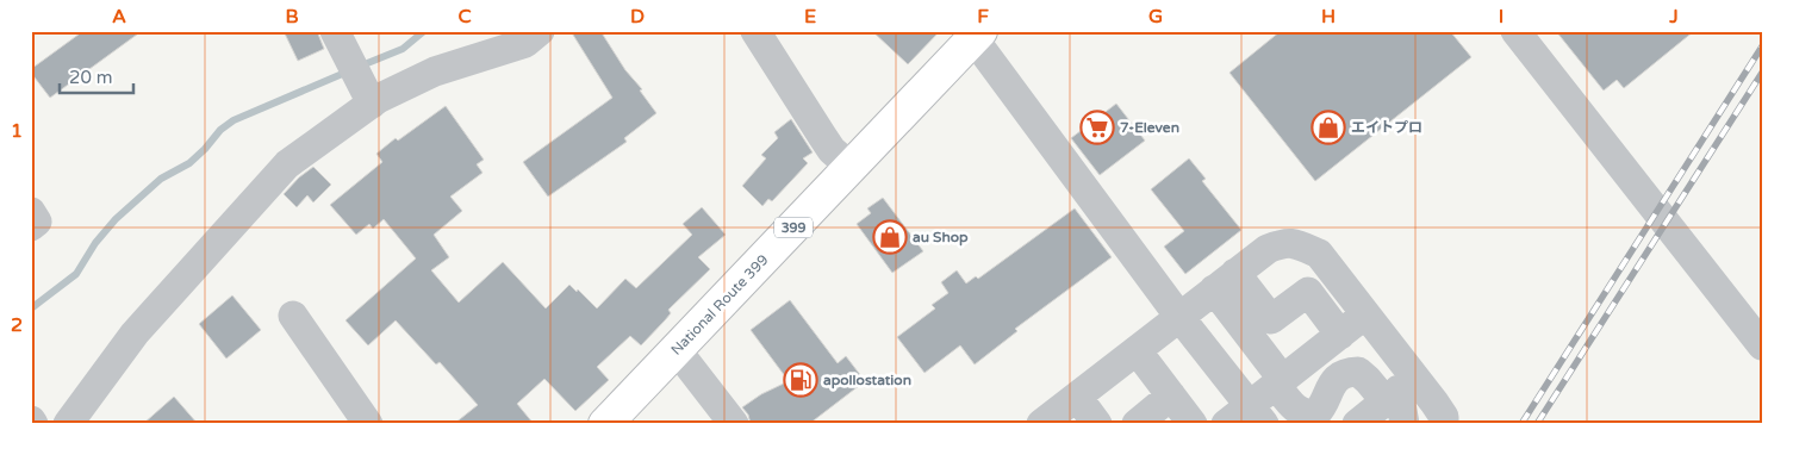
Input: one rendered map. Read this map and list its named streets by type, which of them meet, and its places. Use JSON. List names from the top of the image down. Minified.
{"streets":{"highway":["399","National Route 399"]},"places":{"supermarket":["7-Eleven"],"shop":["エイトプロ","au Shop"],"fuel station":["apollostation"]},"scale_bar":"20 m","grid":{"columns":["A","B","C","D","E","F","G","H","I","J"],"rows":["1","2"]}}
